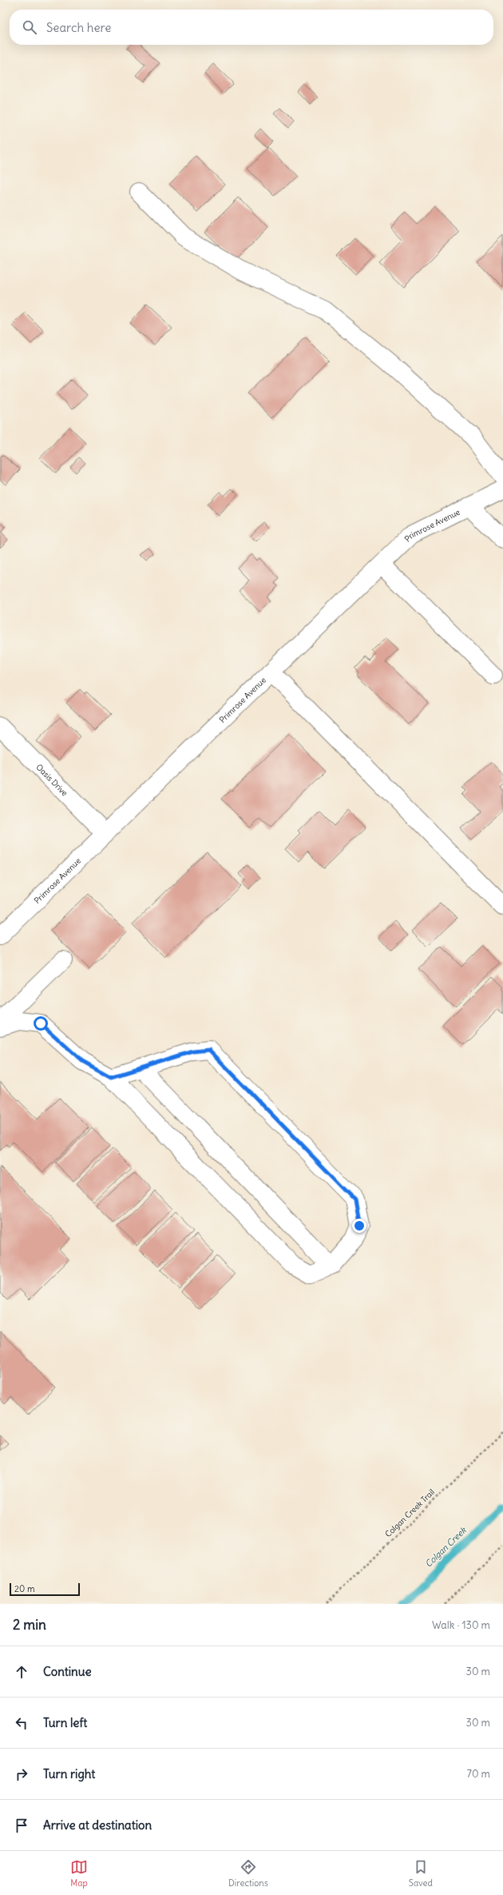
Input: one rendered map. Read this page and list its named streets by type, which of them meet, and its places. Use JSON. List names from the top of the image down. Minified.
{"streets":{"street":["Primrose Avenue","Oasis Drive"],"path":["Colgan Creek Trail"]},"crossings":[["Primrose Avenue","Oasis Drive"]],"water":["Colgan Creek"],"scale_bar":"20 m","page":{"search":"Search here","scale":"20 m","heading":["2 min","Walk · 130 m"],"list":[["Continue","30 m"],["Turn left","30 m"],["Turn right","70 m"],"Arrive at destination"],"nav":["Map","Directions","Saved"]}}
